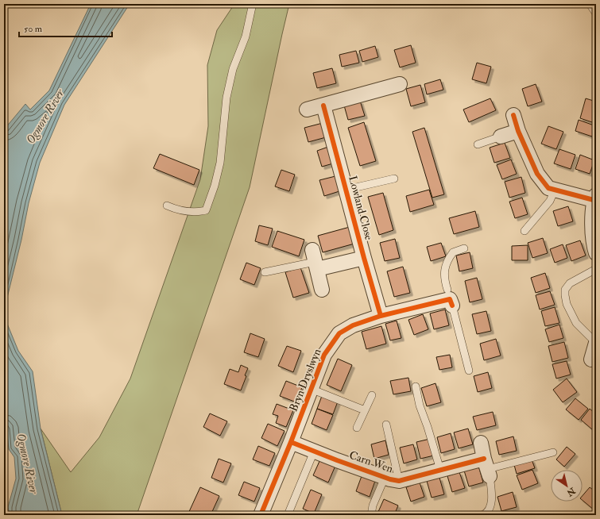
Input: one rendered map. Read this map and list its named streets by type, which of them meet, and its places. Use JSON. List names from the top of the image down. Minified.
{"streets":{"street":["Lowland Close","Bryn Dryslwyn","Carn Wen"]},"crossings":[["Lowland Close","Bryn Dryslwyn"],["Bryn Dryslwyn","Carn Wen"]],"water":["Ogmore River"],"scale_bar":"50 m","north":"bottom right"}
